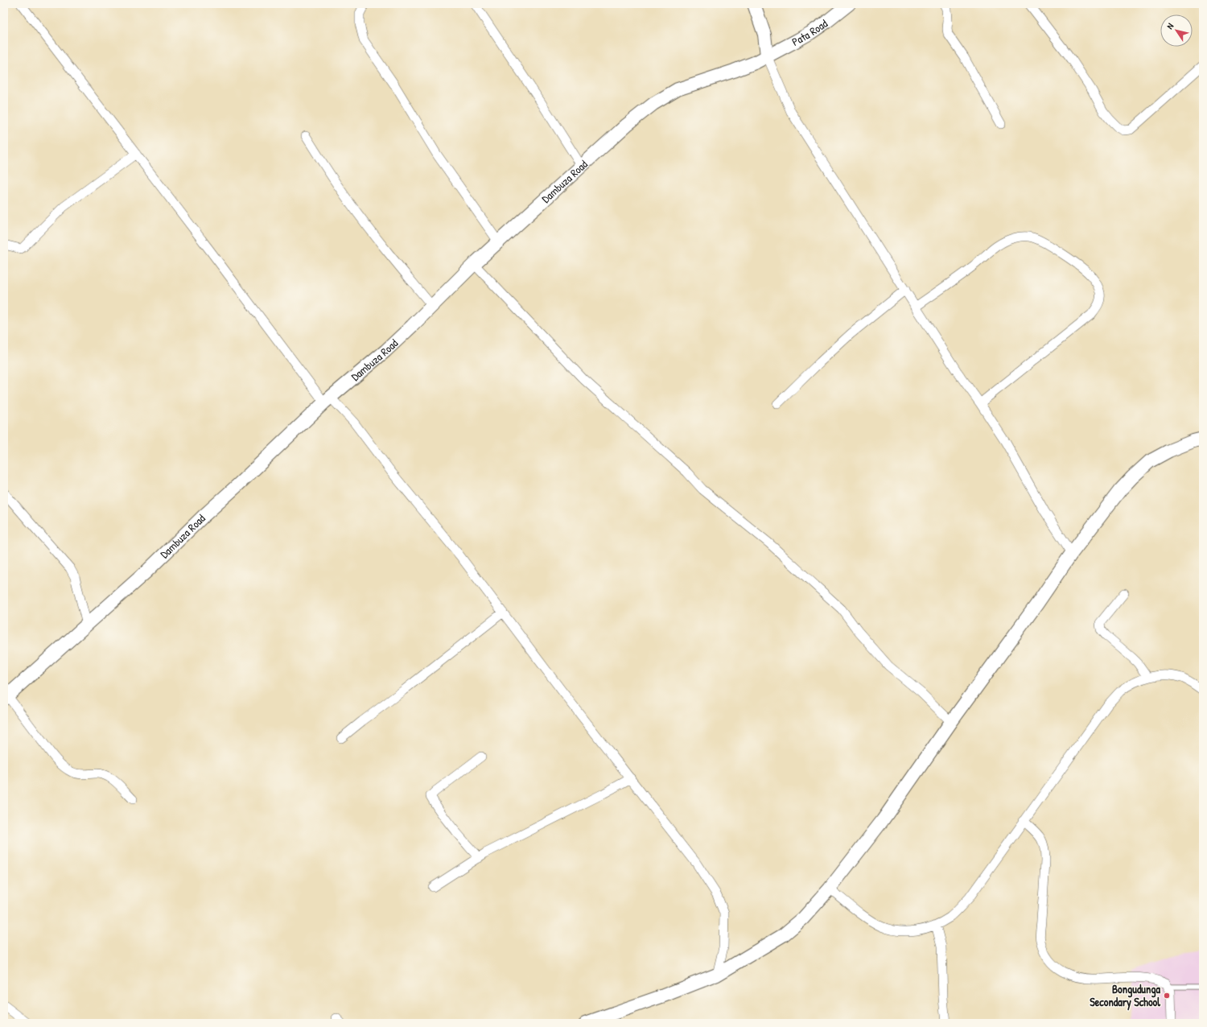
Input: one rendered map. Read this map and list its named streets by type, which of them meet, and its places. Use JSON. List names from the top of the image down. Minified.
{"streets":{"street":["Pata Road","Dambuza Road"]},"crossings":[["Pata Road","Dambuza Road"]],"places":["Bongudunga Secondary School"],"north":"top left"}
